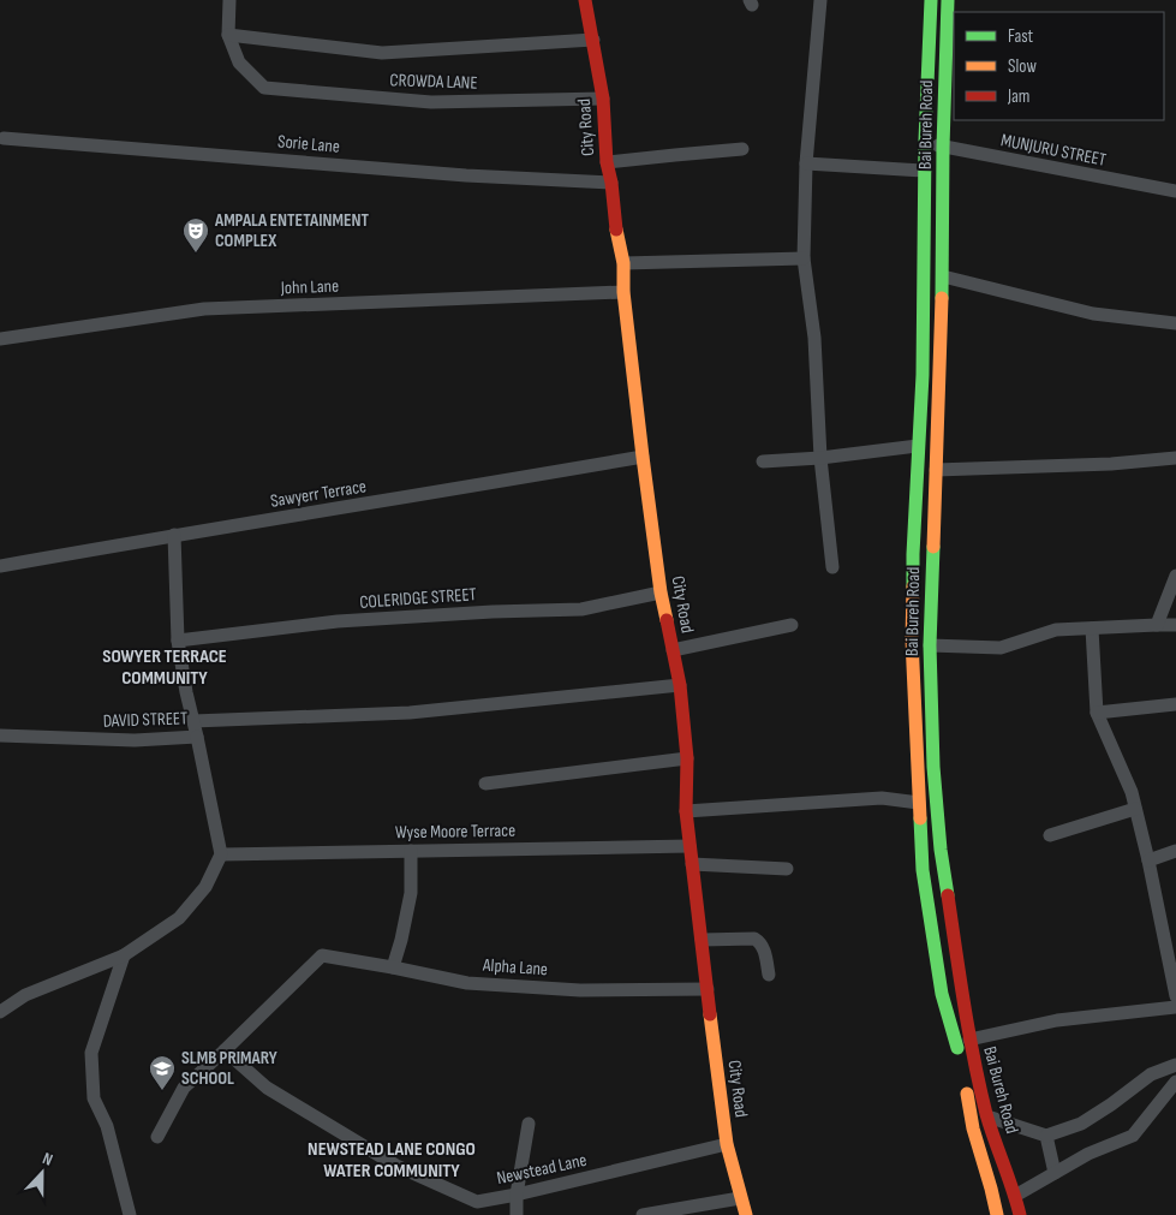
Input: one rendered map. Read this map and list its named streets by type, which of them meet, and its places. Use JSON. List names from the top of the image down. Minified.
{"streets":{"main road":["Bai Bureh Road","City Road"],"street":["CROWDA LANE","Sorie Lane","MUNJURU STREET","John Lane","Sawyerr Terrace","COLERIDGE STREET","DAVID STREET","Wyse Moore Terrace","Alpha Lane","Newstead Lane"]},"crossings":[["CROWDA LANE","City Road"],["Bai Bureh Road","MUNJURU STREET"],["City Road","Sorie Lane"],["City Road","John Lane"],["City Road","Sawyerr Terrace"],["City Road","COLERIDGE STREET"],["City Road","Wyse Moore Terrace"],["City Road","Alpha Lane"],["City Road","Newstead Lane"],["Sawyerr Terrace","DAVID STREET"],["COLERIDGE STREET","DAVID STREET"],["Alpha Lane","Newstead Lane"]],"districts":["SOWYER TERRACE COMMUNITY","NEWSTEAD LANE CONGO WATER COMMUNITY"],"places":{"theatre":["AMPALA ENTETAINMENT COMPLEX"],"school or university":["SLMB PRIMARY SCHOOL"]},"legend":["Fast","Slow","Jam"],"north":"top"}
